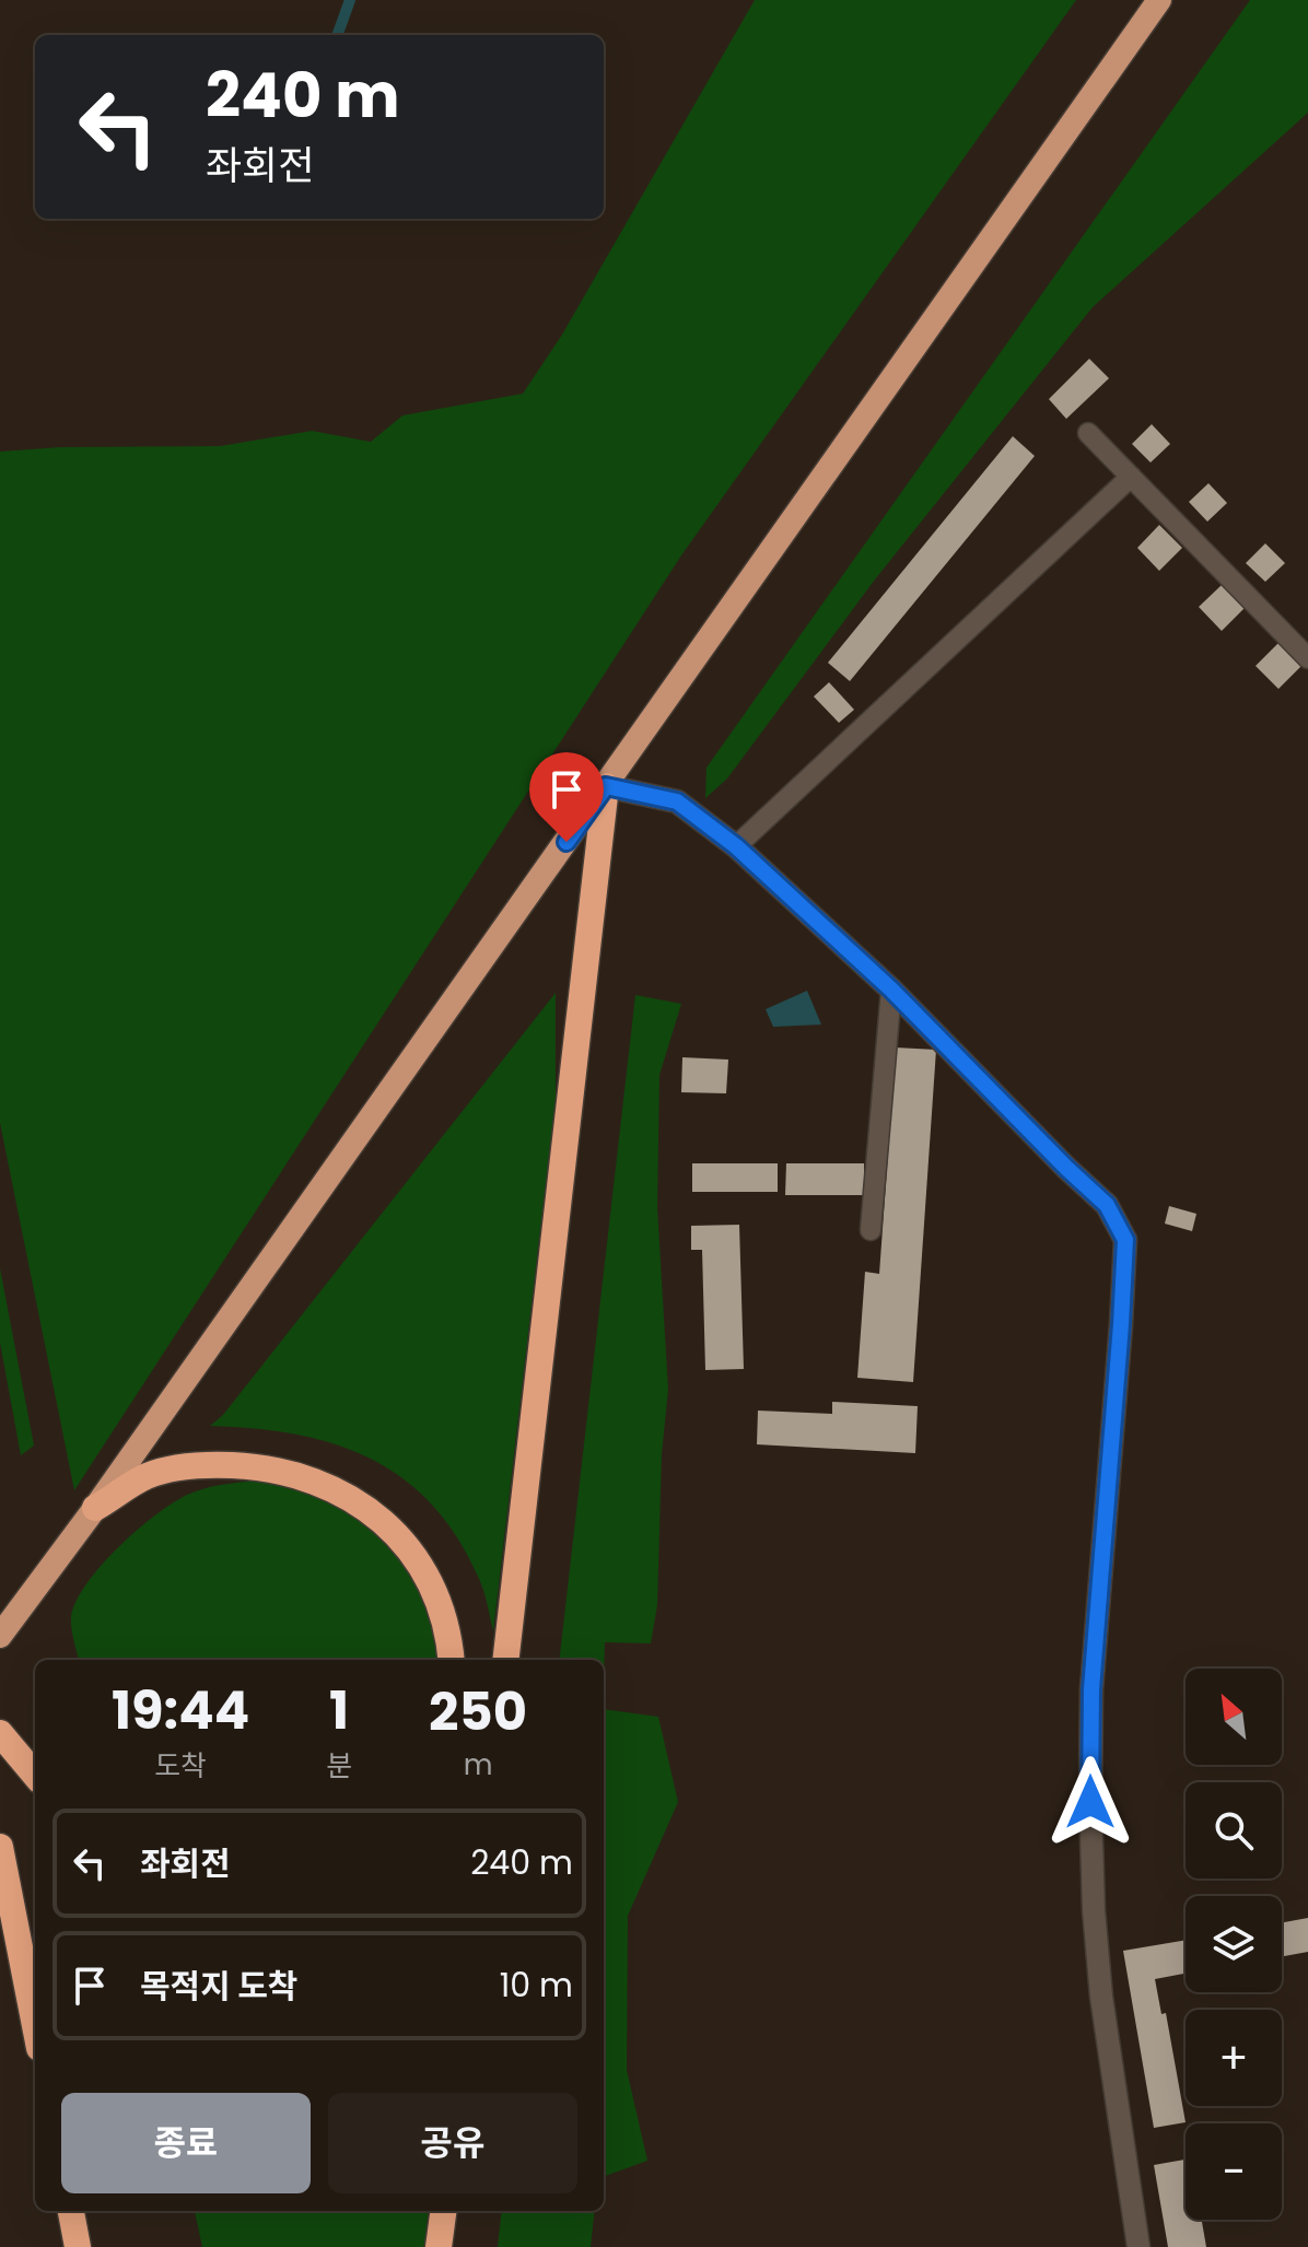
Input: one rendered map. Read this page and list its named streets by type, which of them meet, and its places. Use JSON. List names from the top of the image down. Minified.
{"north":"top left","page":{"turn":["240 m","좌회전"],"eta":["19:44","도착","1","분","250","m"],"map_buttons":["+","−"],"list":[{"name":"좌회전","value":"240 m"},{"name":"목적지 도착","value":"10 m"}],"buttons":["종료","공유"]}}
